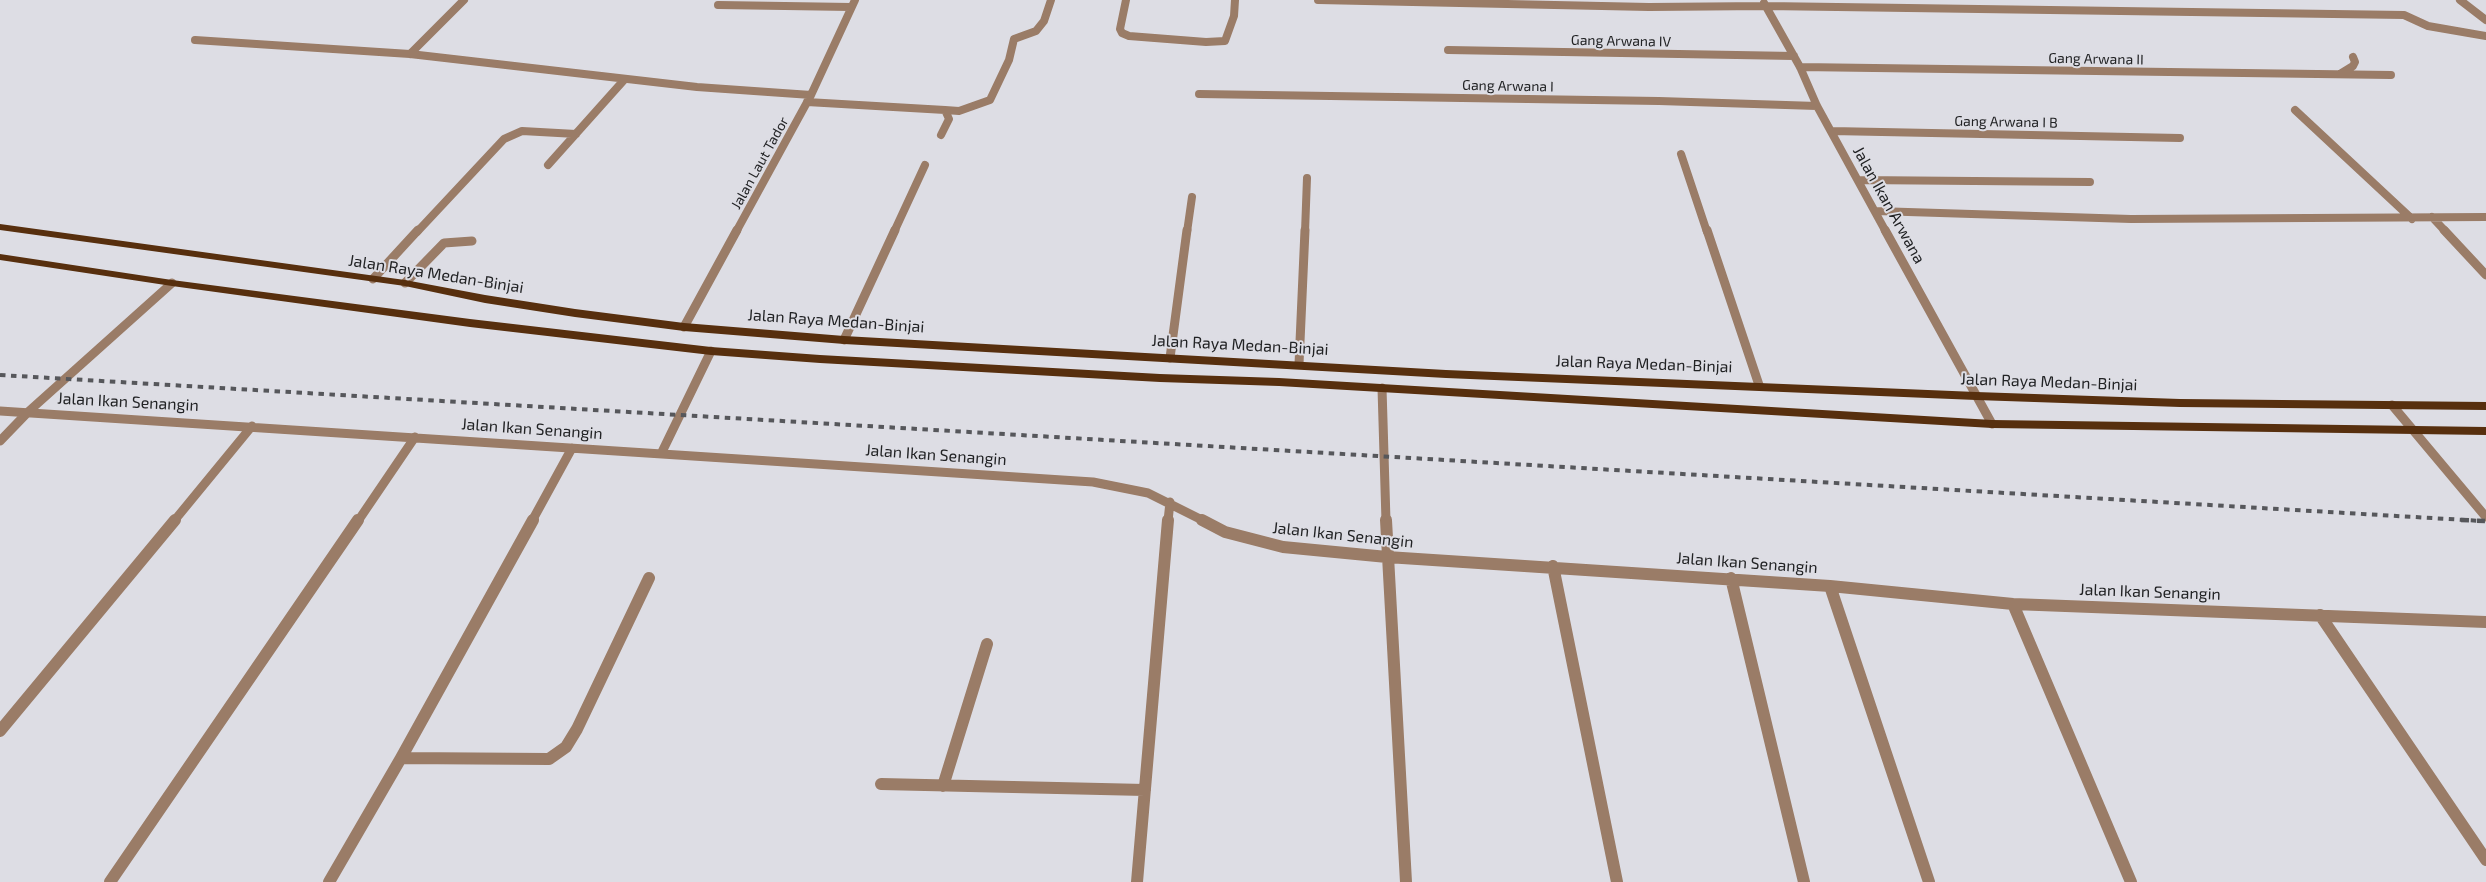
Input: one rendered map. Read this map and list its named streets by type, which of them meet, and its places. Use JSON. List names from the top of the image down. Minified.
{"streets":{"main road":["Jalan Raya Medan-Binjai"],"street":["Gang Arwana IV","Gang Arwana II","Gang Arwana I","Gang Arwana I B","Jalan Laut Tador","Jalan Ikan Arwana","Jalan Ikan Senangin"]},"crossings":[["Gang Arwana IV","Jalan Ikan Arwana"],["Gang Arwana II","Jalan Ikan Arwana"],["Gang Arwana I","Jalan Ikan Arwana"],["Gang Arwana I B","Jalan Ikan Arwana"],["Jalan Laut Tador","Jalan Raya Medan-Binjai"],["Jalan Ikan Arwana","Jalan Raya Medan-Binjai"]]}
